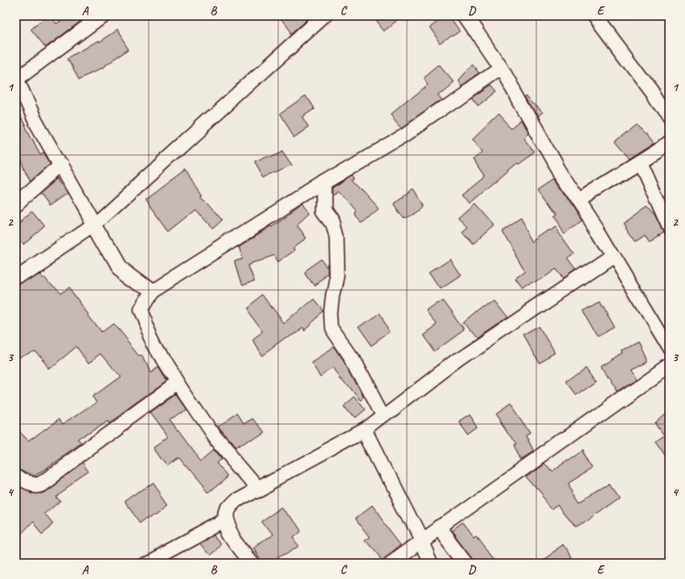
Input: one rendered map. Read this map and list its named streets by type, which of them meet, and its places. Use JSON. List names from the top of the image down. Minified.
{"grid":{"columns":["A","B","C","D","E"],"rows":["1","2","3","4"]}}
